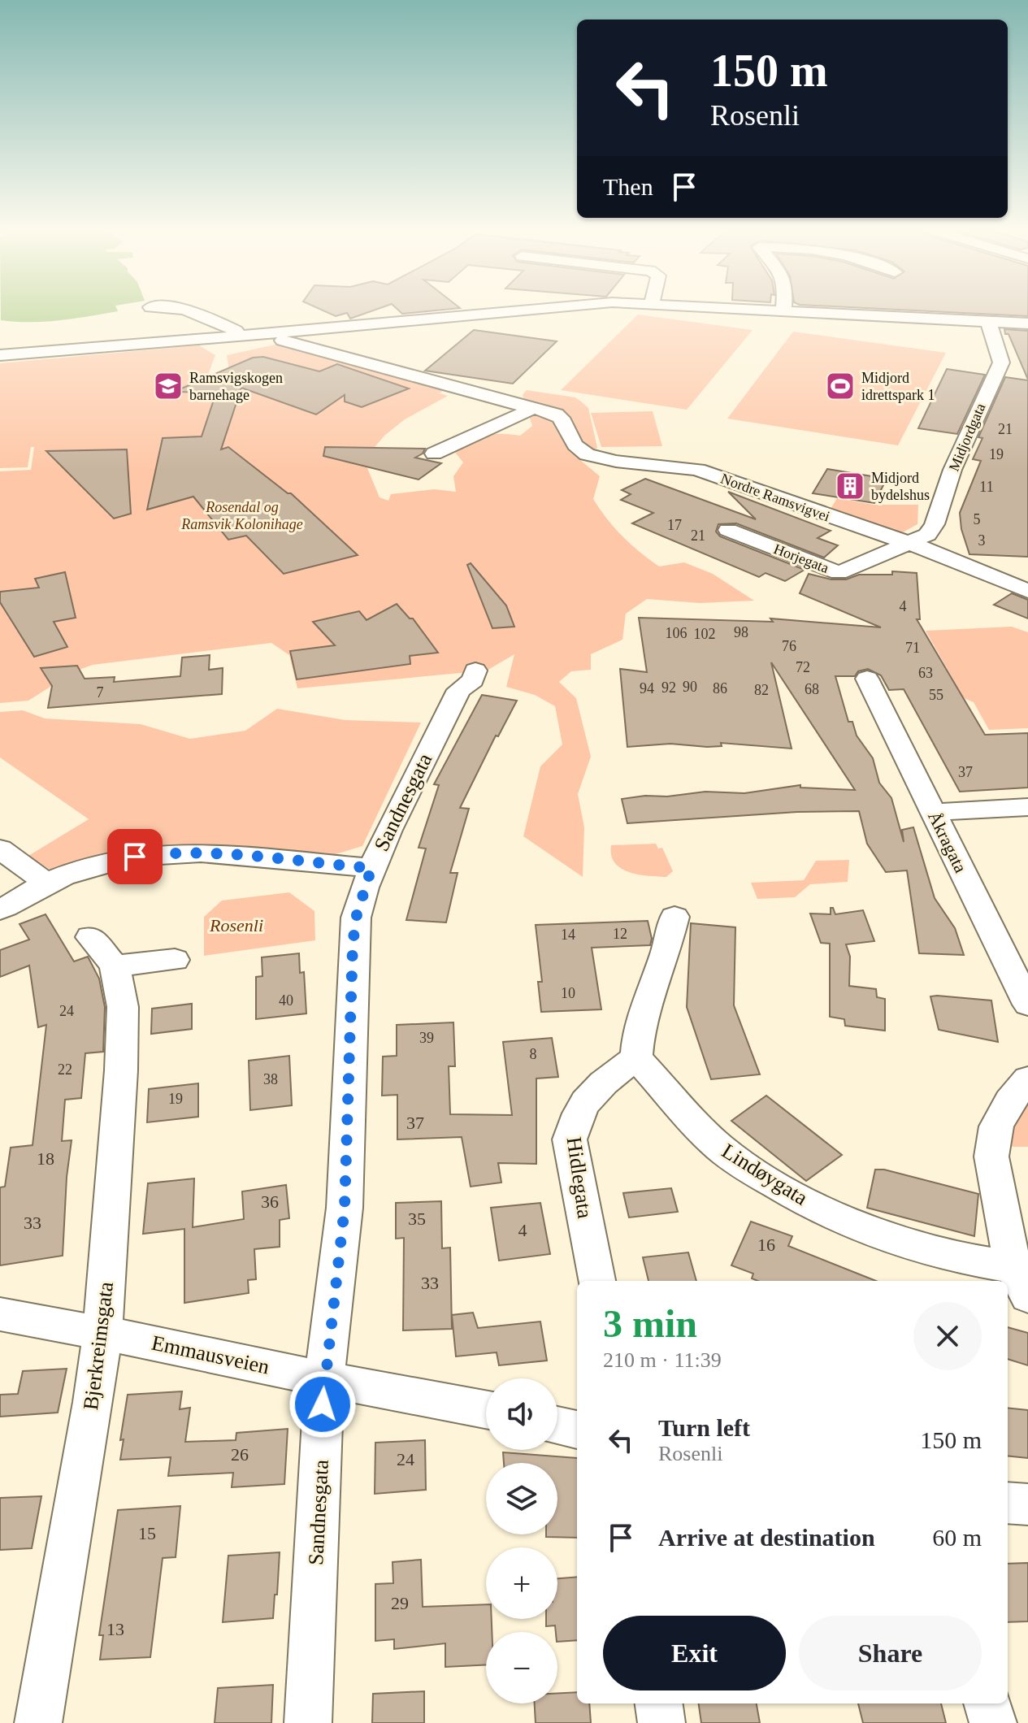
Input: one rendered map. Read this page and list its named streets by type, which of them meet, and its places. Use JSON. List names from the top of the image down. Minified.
{"streets":{"street":["Midjordgata","Nordre Ramsvigvei","Horjegata","Sandnesgata","Åkragata","Lindøygata","Hidlegata","Bjerkreimsgata","Emmausveien"]},"crossings":[["Midjordgata","Nordre Ramsvigvei"],["Midjordgata","Horjegata"],["Nordre Ramsvigvei","Horjegata"],["Sandnesgata","Emmausveien"],["Lindøygata","Hidlegata"],["Bjerkreimsgata","Emmausveien"]],"parks":["Rosendal og Ramsvik Kolonihage","Rosenli"],"places":{"school or university":["Ramsvigskogen barnehage"],"sports":["Midjord idrettspark 1"],"building":["Midjord bydelshus"]},"house_numbers":["21","19","11","5","17","21","3","4","98","106","102","76","71","72","63","90","92","94","86","68","82","7","55","37","12","14","10","40","24","39","8","22","38","19","37","18","36","35","33","4","16","33","26","24","15","29","13"],"page":{"turn":["150 m","Rosenli"],"then":"Then","heading":["3 min","210 m · 11:39"],"map_buttons":["+","−"],"list":[{"name":"Turn left","note":"Rosenli","value":"150 m"},{"name":"Arrive at destination","value":"60 m"}],"buttons":["Exit","Share"]}}
